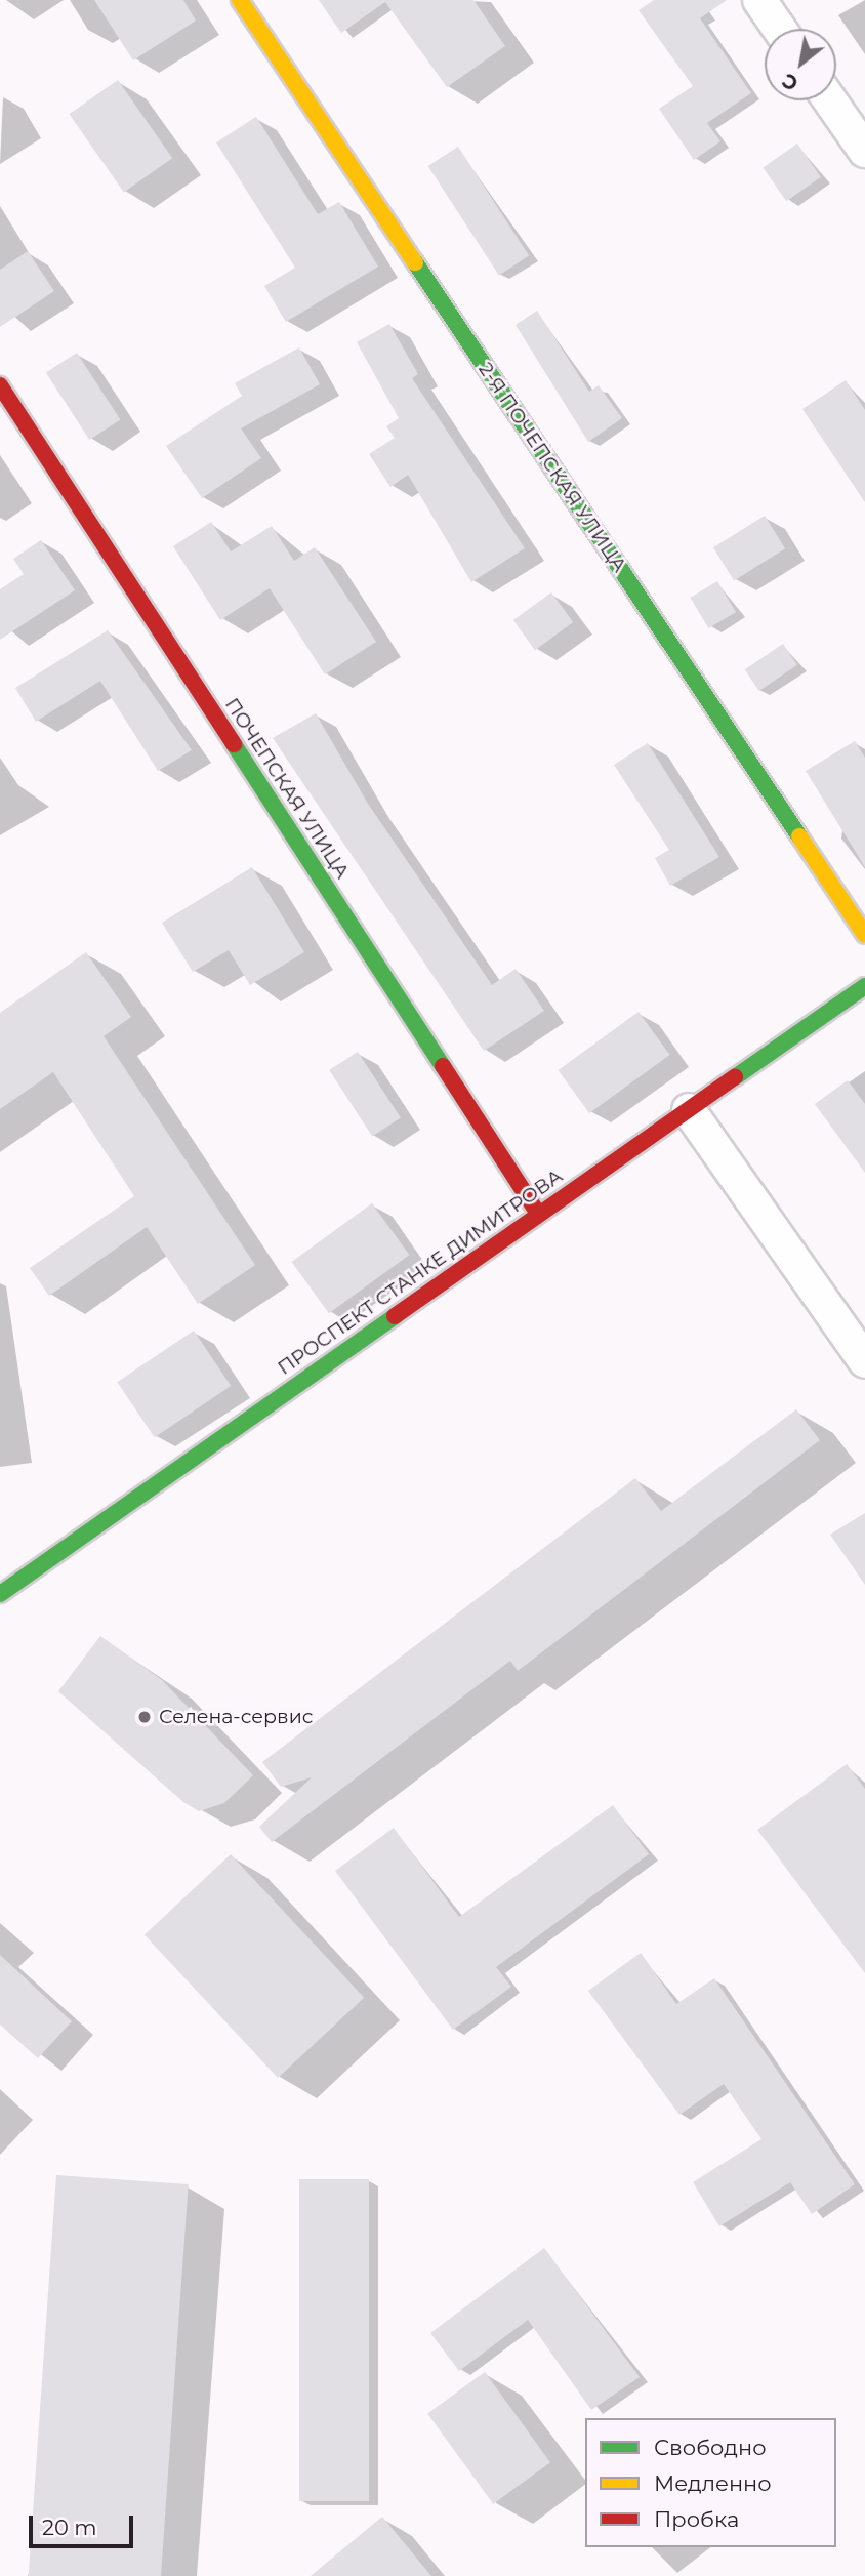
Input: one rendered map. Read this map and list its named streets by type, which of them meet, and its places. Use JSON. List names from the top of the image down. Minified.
{"streets":{"street":["2-Я ПОЧЕПСКАЯ УЛИЦА","ПОЧЕПСКАЯ УЛИЦА","ПРОСПЕКТ СТАНКЕ ДИМИТРОВА"]},"crossings":[["ПОЧЕПСКАЯ УЛИЦА","ПРОСПЕКТ СТАНКЕ ДИМИТРОВА"]],"places":["Селена-сервис"],"legend":["Свободно","Медленно","Пробка"],"scale_bar":"20 m","north":"bottom left"}
